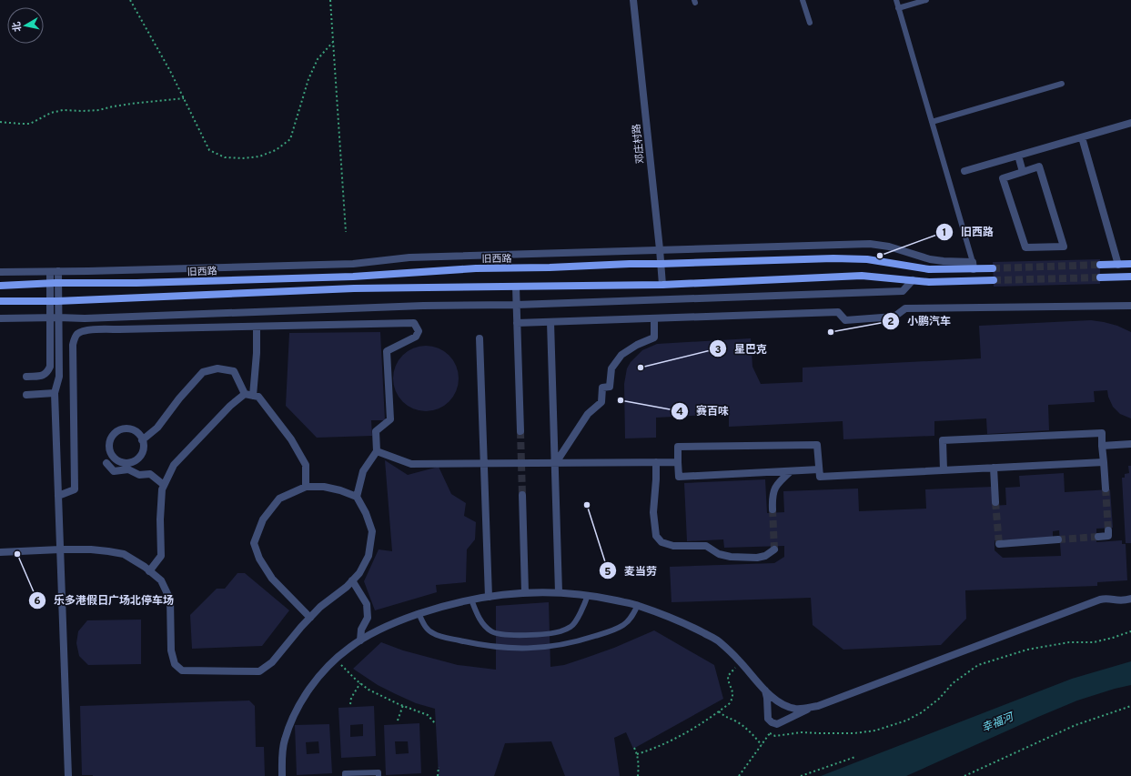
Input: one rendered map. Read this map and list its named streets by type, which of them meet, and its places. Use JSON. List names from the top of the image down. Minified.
{"streets":{"main road":["旧西路"],"street":["邓庄村路"]},"crossings":[["邓庄村路","旧西路"]],"water":["幸福河"],"places":["旧西路","小鹏汽车","星巴克","赛百味","麦当劳","乐多港假日广场北停车场"],"north":"left"}
